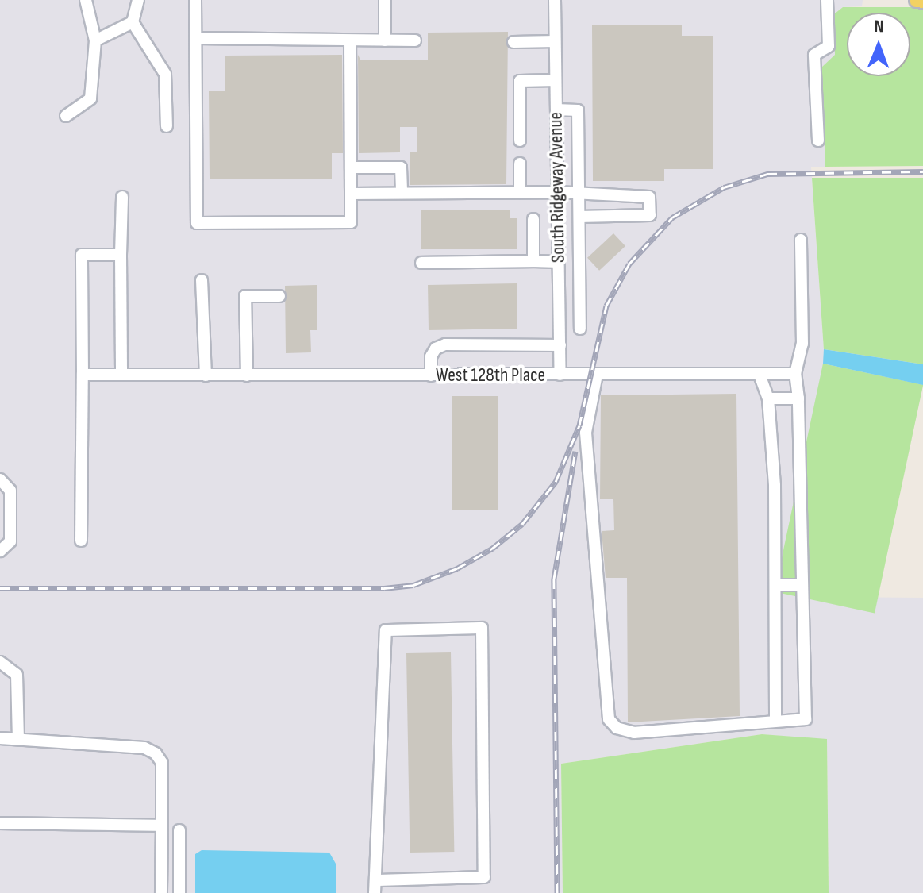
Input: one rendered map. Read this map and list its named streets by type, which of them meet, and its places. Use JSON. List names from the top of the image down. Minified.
{"streets":{"street":["South Ridgeway Avenue","West 128th Place"]},"crossings":[["South Ridgeway Avenue","West 128th Place"]],"north":"top"}
